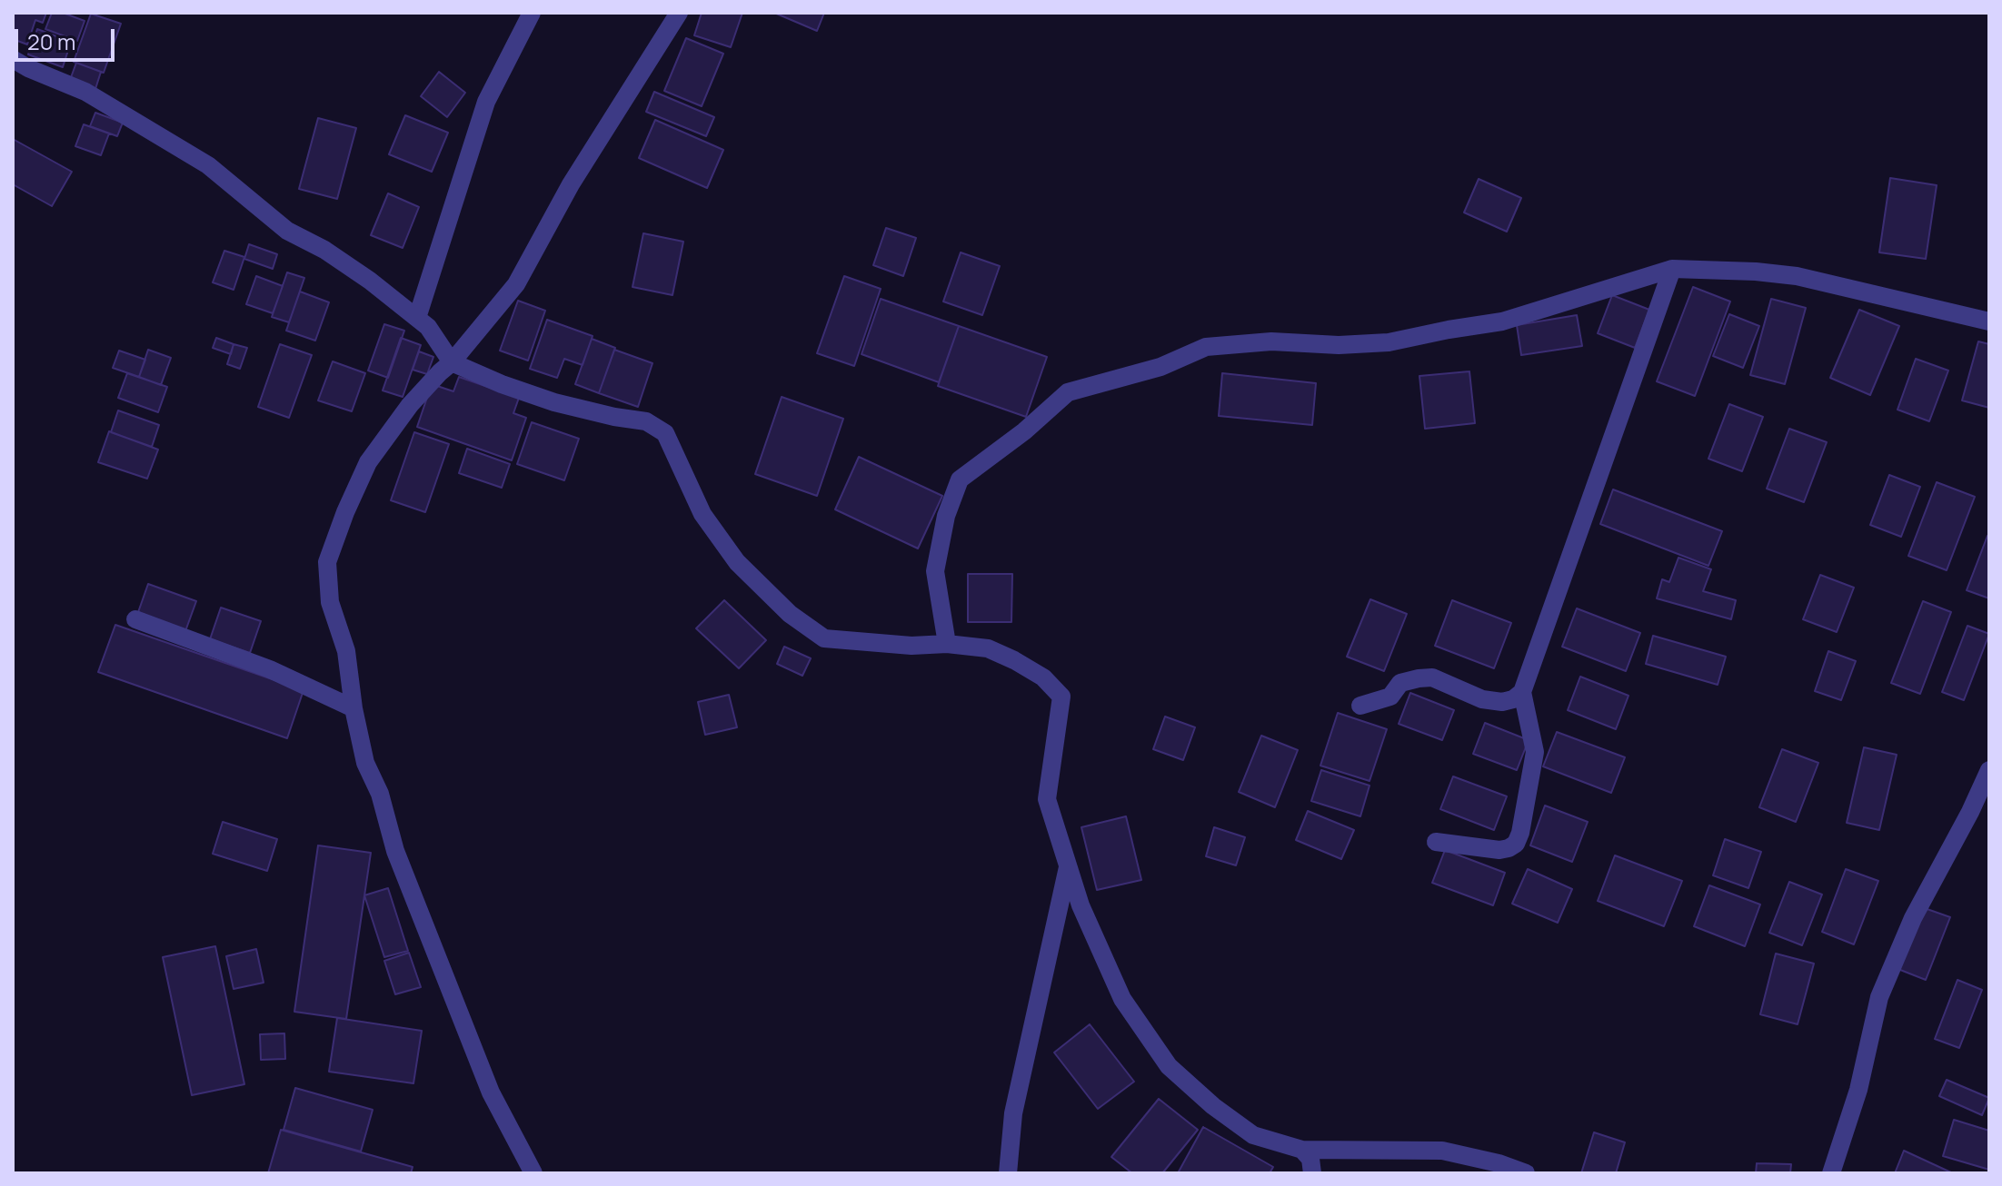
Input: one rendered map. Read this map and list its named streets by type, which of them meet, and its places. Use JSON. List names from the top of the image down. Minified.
{"scale_bar":"20 m"}
